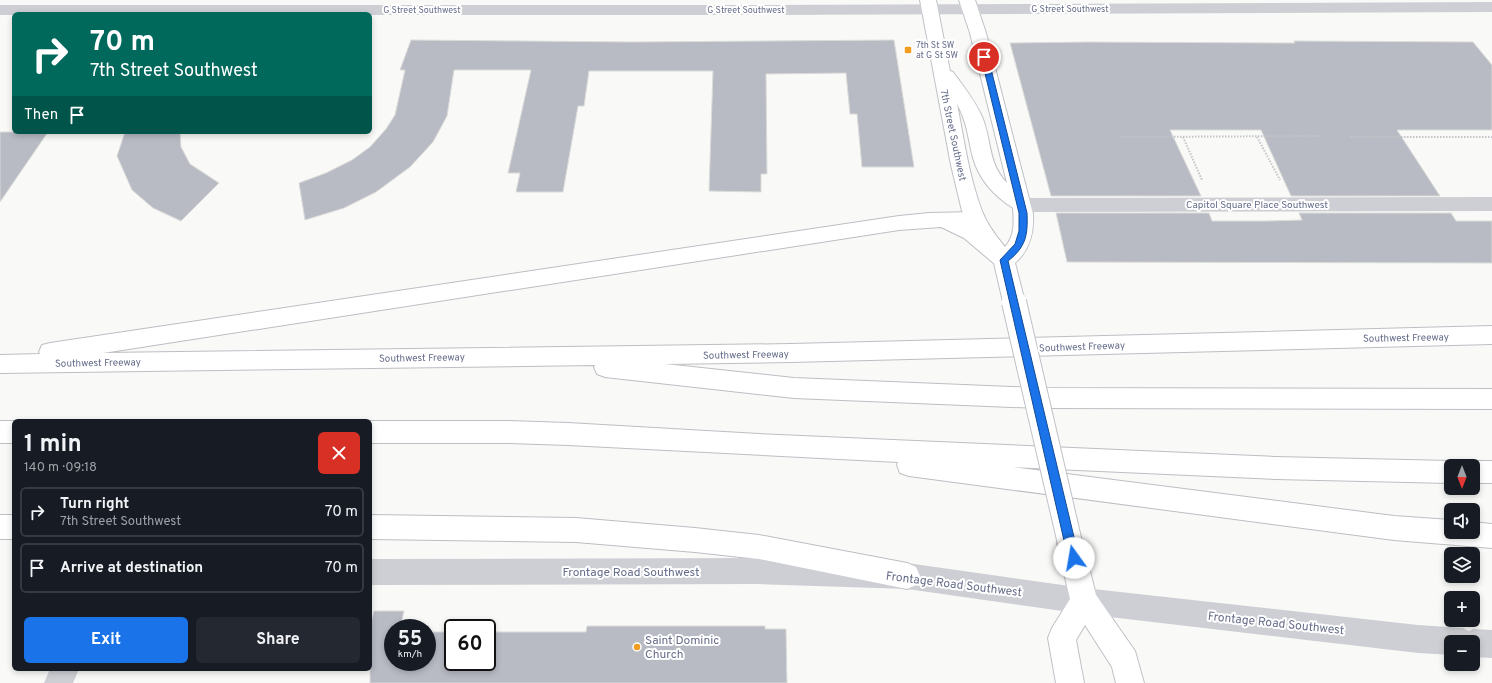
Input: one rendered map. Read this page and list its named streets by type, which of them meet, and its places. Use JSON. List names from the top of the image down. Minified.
{"streets":{"main road":["7th Street Southwest","Southwest Freeway"],"street":["G Street Southwest","Capitol Square Place Southwest","Frontage Road Southwest"]},"crossings":[["G Street Southwest","7th Street Southwest"],["7th Street Southwest","Frontage Road Southwest"]],"places":{"transit":["7th St SW at G St SW"],"other":["Saint Dominic Church"]},"north":"bottom","page":{"turn":["70 m","7th Street Southwest"],"then":"Then","heading":["1 min","140 m · 09:18"],"map_buttons":["+","−"],"list":[{"name":"Turn right","note":"7th Street Southwest","value":"70 m"},{"name":"Arrive at destination","value":"70 m"}],"buttons":["Exit","Share"],"speed":"55 km/h","limit":"60"}}
